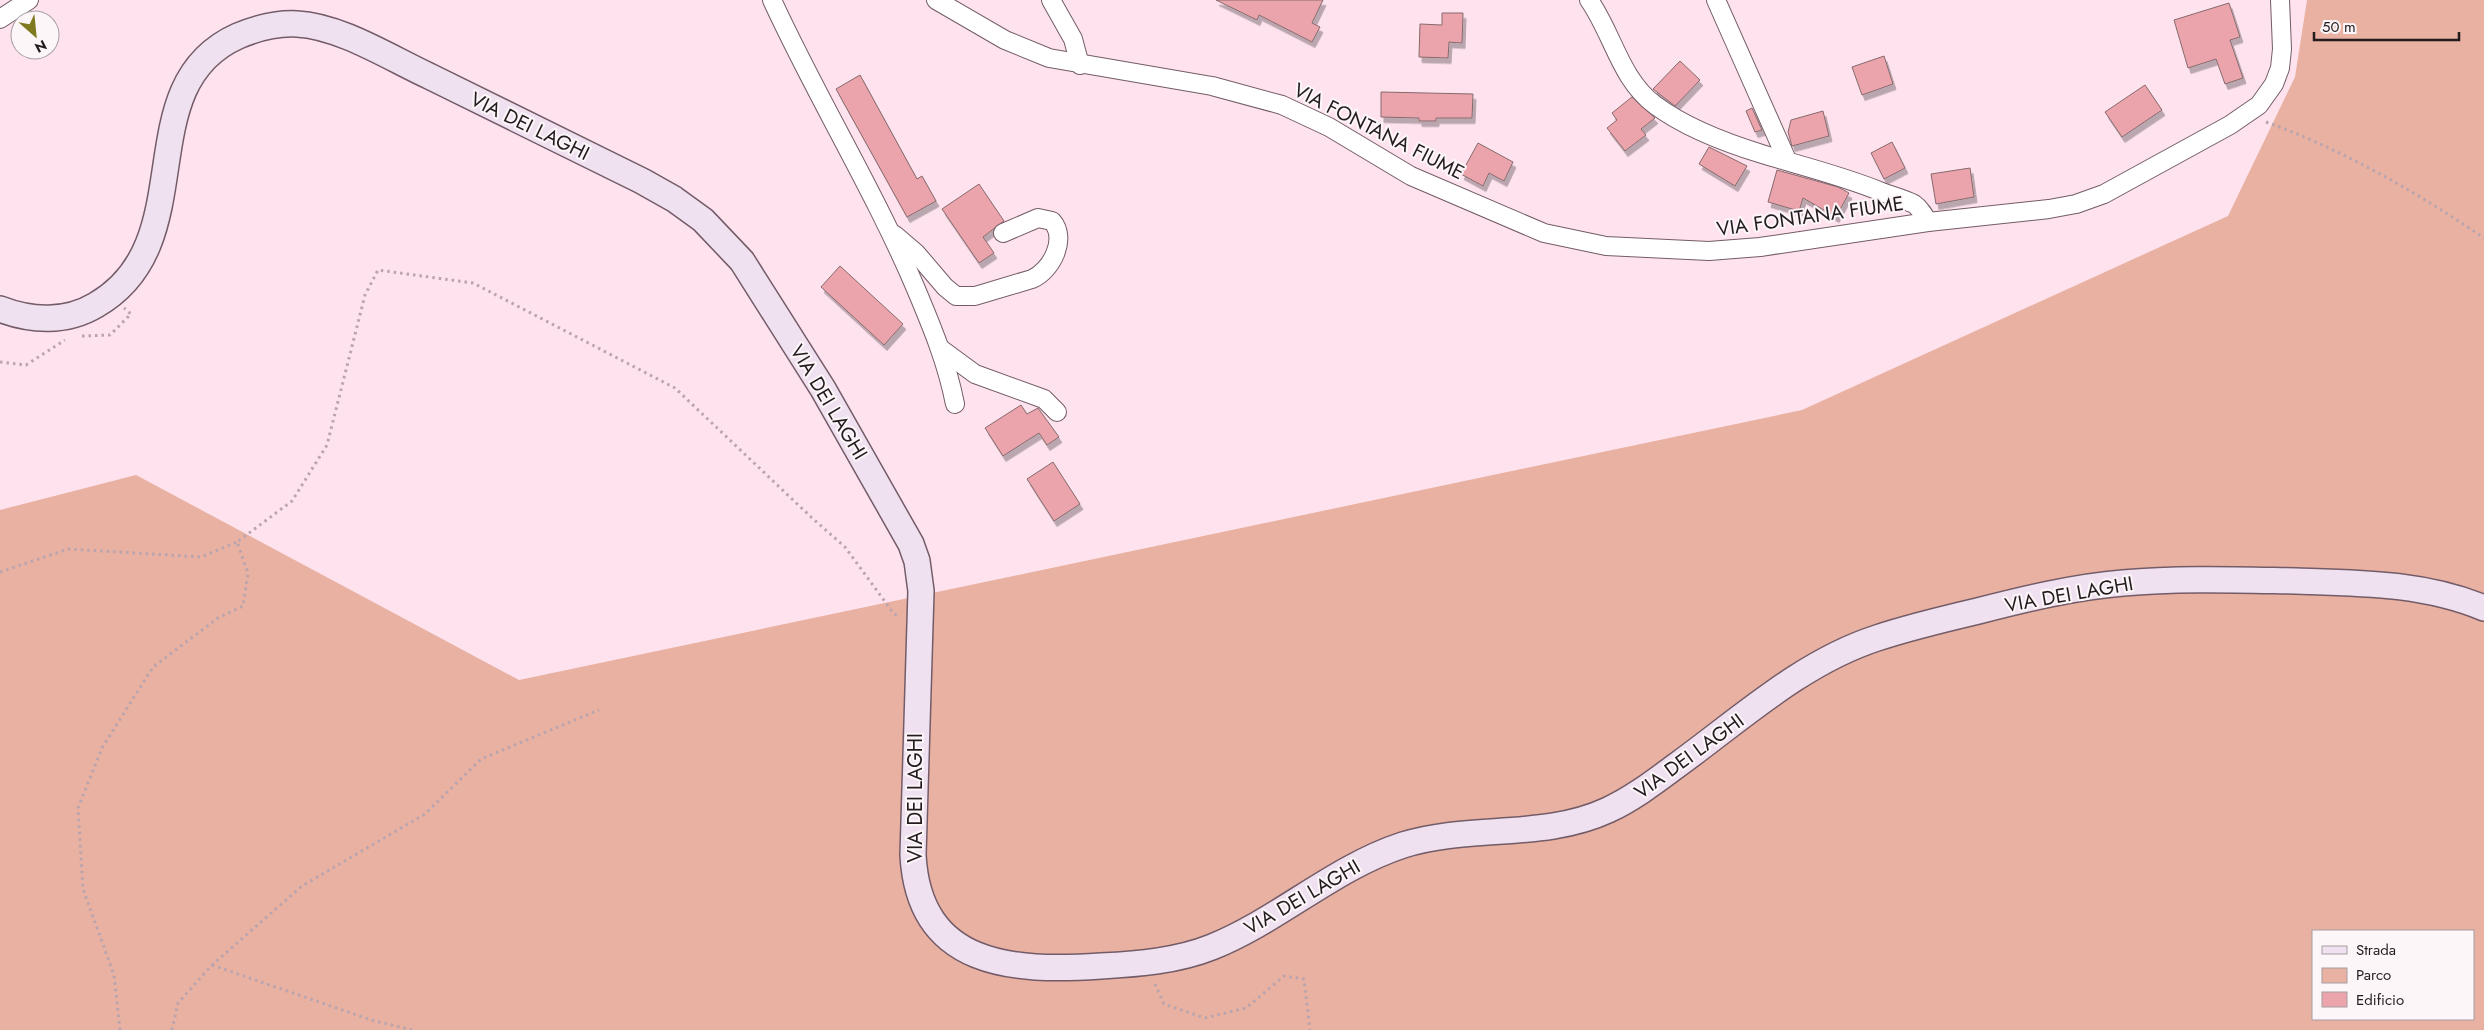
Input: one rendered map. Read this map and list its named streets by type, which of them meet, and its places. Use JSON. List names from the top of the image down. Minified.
{"streets":{"main road":["VIA DEI LAGHI"],"street":["VIA FONTANA FIUME"]},"legend":["Strada","Parco","Edificio"],"scale_bar":"50 m","north":"bottom right"}
